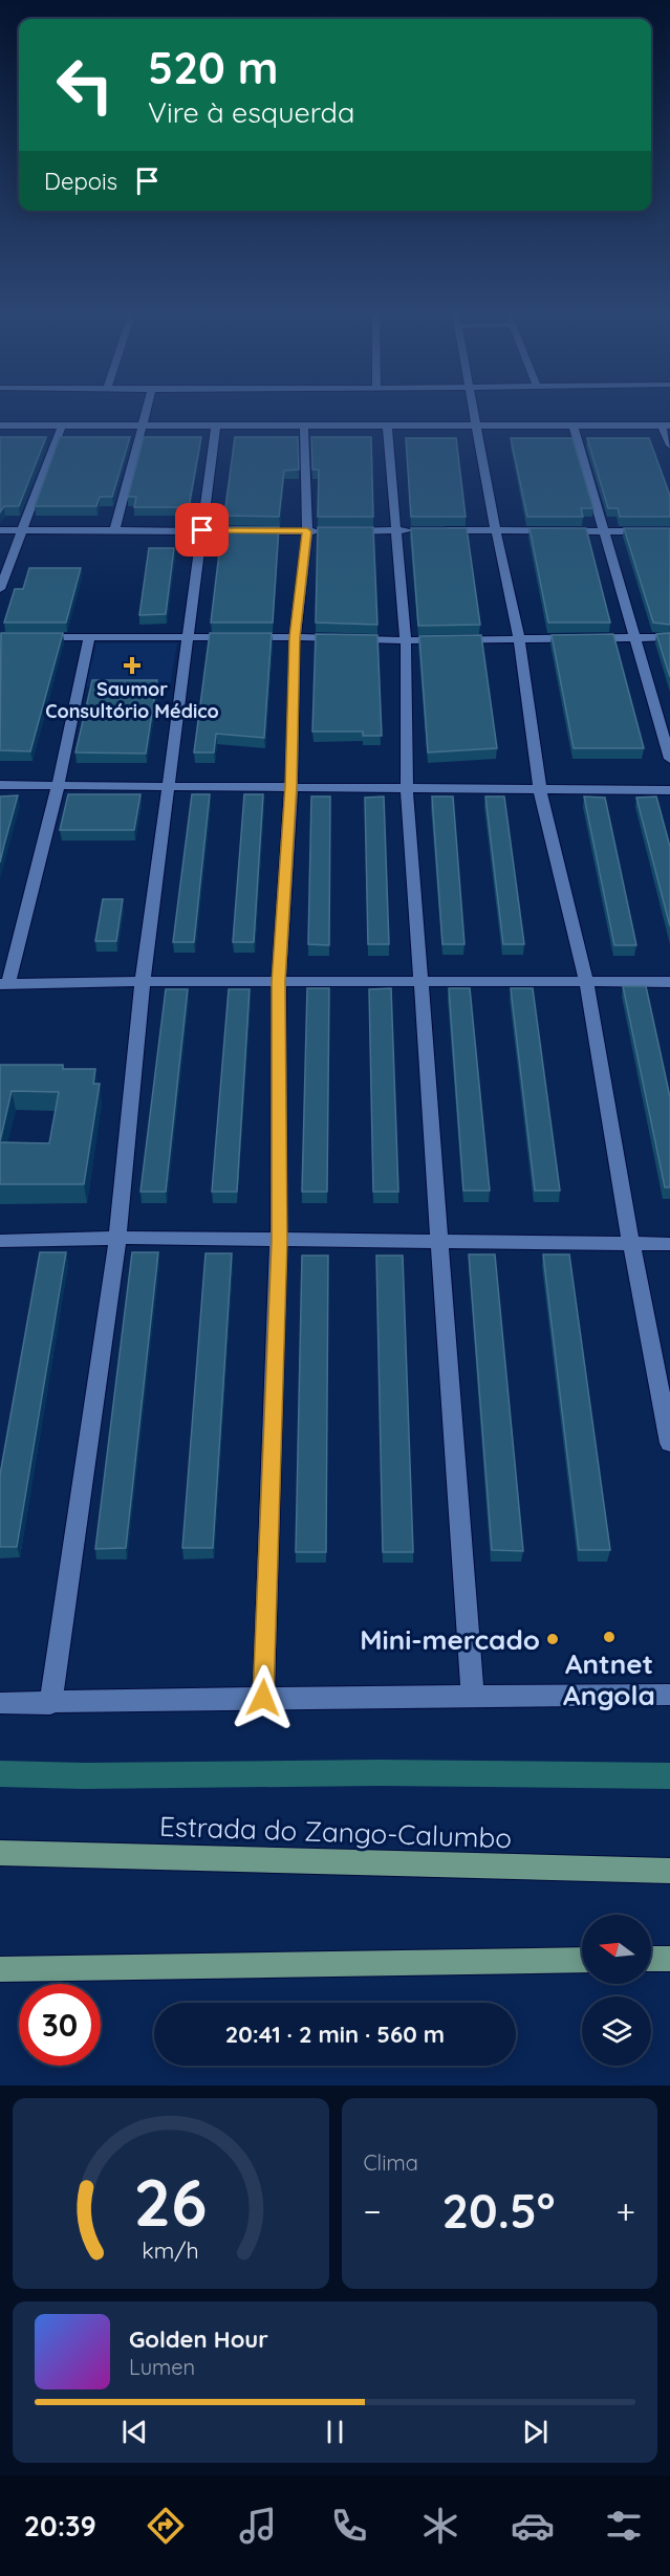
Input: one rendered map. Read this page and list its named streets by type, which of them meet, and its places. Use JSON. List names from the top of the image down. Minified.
{"streets":{"main road":["Estrada do Zango-Calumbo"]},"places":{"health":["Saumor Consultório Médico"],"other":["Antnet Angola","Mini-mercado"]},"north":"left","page":{"turn":["520 m","Vire à esquerda"],"then":"Depois","limit":"30","trip":"20:41 · 2 min · 560 m","tile":"Clima","heat":["−","20.5°","+"],"song":["Golden Hour","Lumen"],"tabs":"20:39","gauge":["26","km/h"]}}
